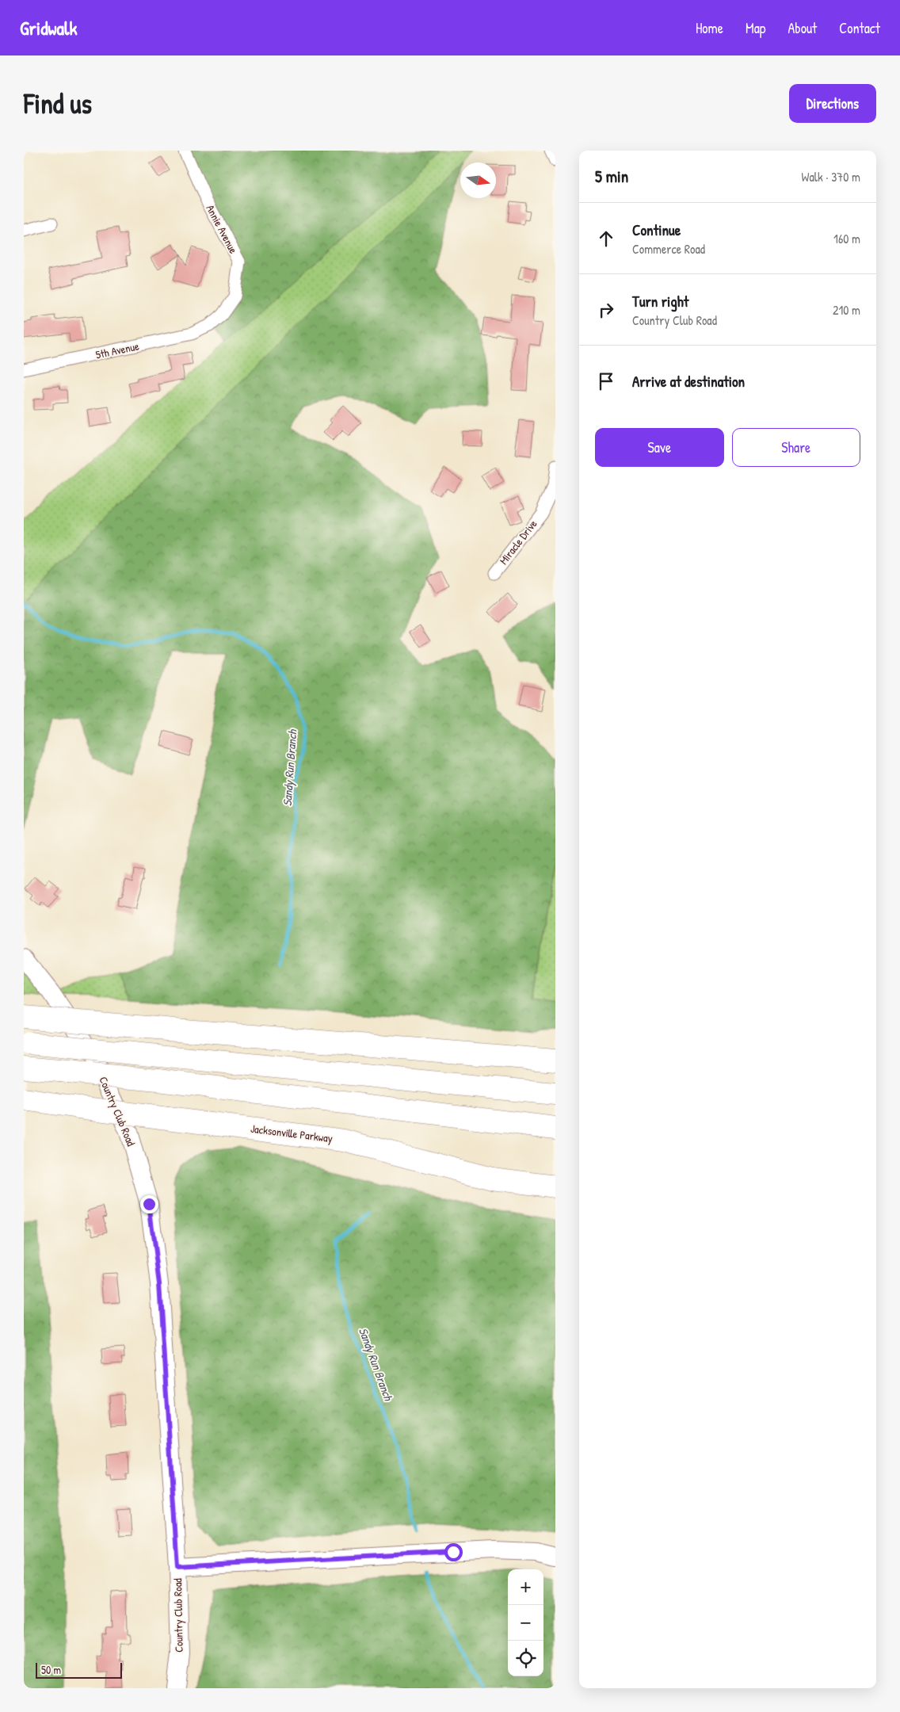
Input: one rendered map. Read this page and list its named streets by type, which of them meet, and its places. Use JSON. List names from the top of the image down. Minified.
{"streets":{"highway":["Jacksonville Parkway"],"main road":["Country Club Road"],"street":["Annie Avenue","5th Avenue","Miracle Drive"]},"crossings":[["Annie Avenue","5th Avenue"]],"water":["Sandy Run Branch"],"scale_bar":"50 m","north":"right","page":{"header":"Gridwalk","nav":["Home","Map","About","Contact"],"buttons":["Directions",["Save","Share"]],"title":"Find us","heading":["5 min","Walk · 370 m"],"list":[["Continue","Commerce Road","160 m"],["Turn right","Country Club Road","210 m"],"Arrive at destination"],"map_buttons":["+","−"],"scale":"50 m"}}
